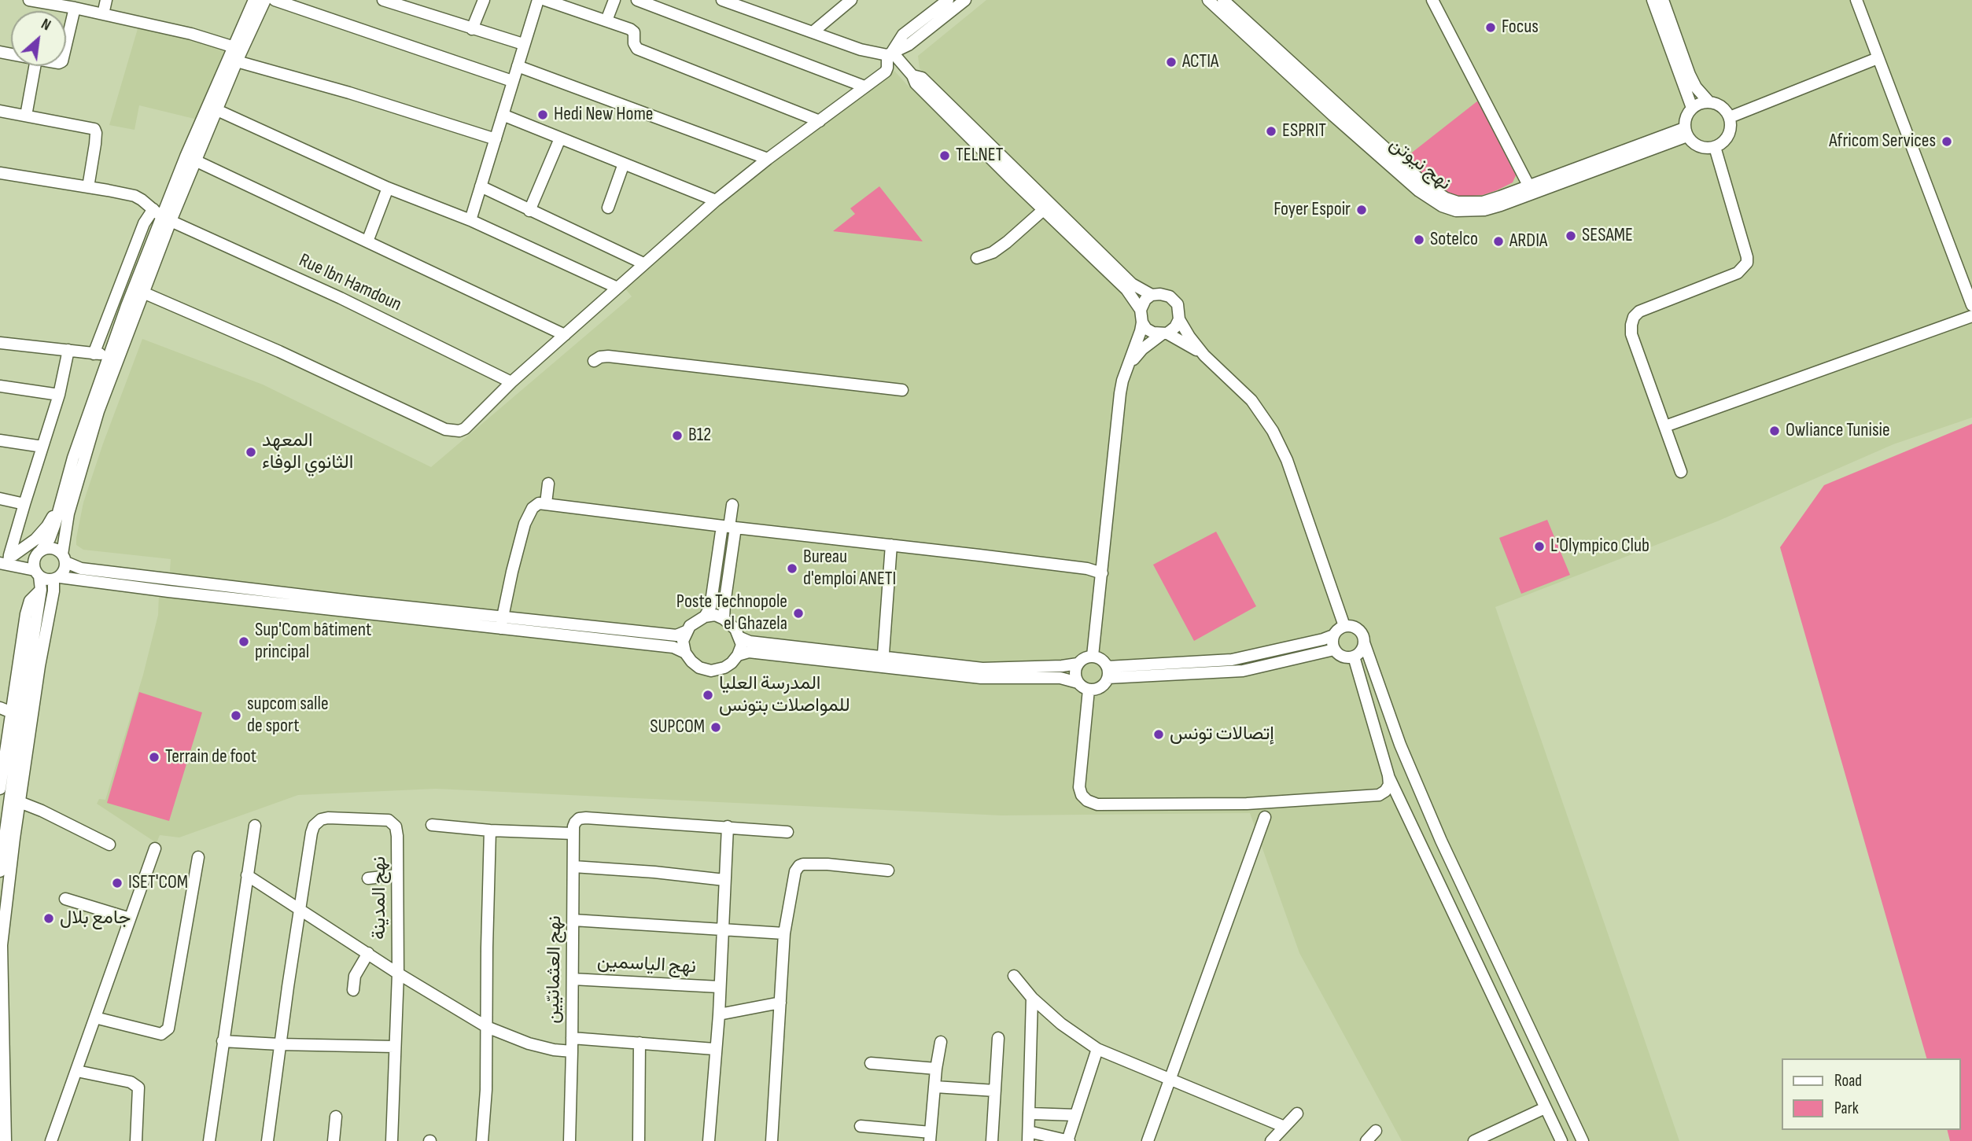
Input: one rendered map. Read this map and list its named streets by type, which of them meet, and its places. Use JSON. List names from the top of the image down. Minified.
{"streets":{"street":["نهج نيوتن","Rue Ibn Hamdoun","نهج المدينة","نهج الياسمين","نهج العثمانيّين"]},"crossings":[["نهج الياسمين","نهج العثمانيّين"]],"places":["Focus","ACTIA","Hedi New Home","ESPRIT","Africom Services","TELNET","Foyer Espoir","SESAME","Sotelco","ARDIA","Owliance Tunisie","B12","المعهد الثانوي الوفاء","L'Olympico Club","Bureau d'emploi ANETI","Poste Technopole el Ghazela","Sup'Com bâtiment principal","المدرسة العليا للمواصلات بتونس","supcom salle de sport","SUPCOM","إتصالات تونس","Terrain de foot","ISET'COM","جامع بلال"],"legend":["Road","Park"],"north":"top right"}
